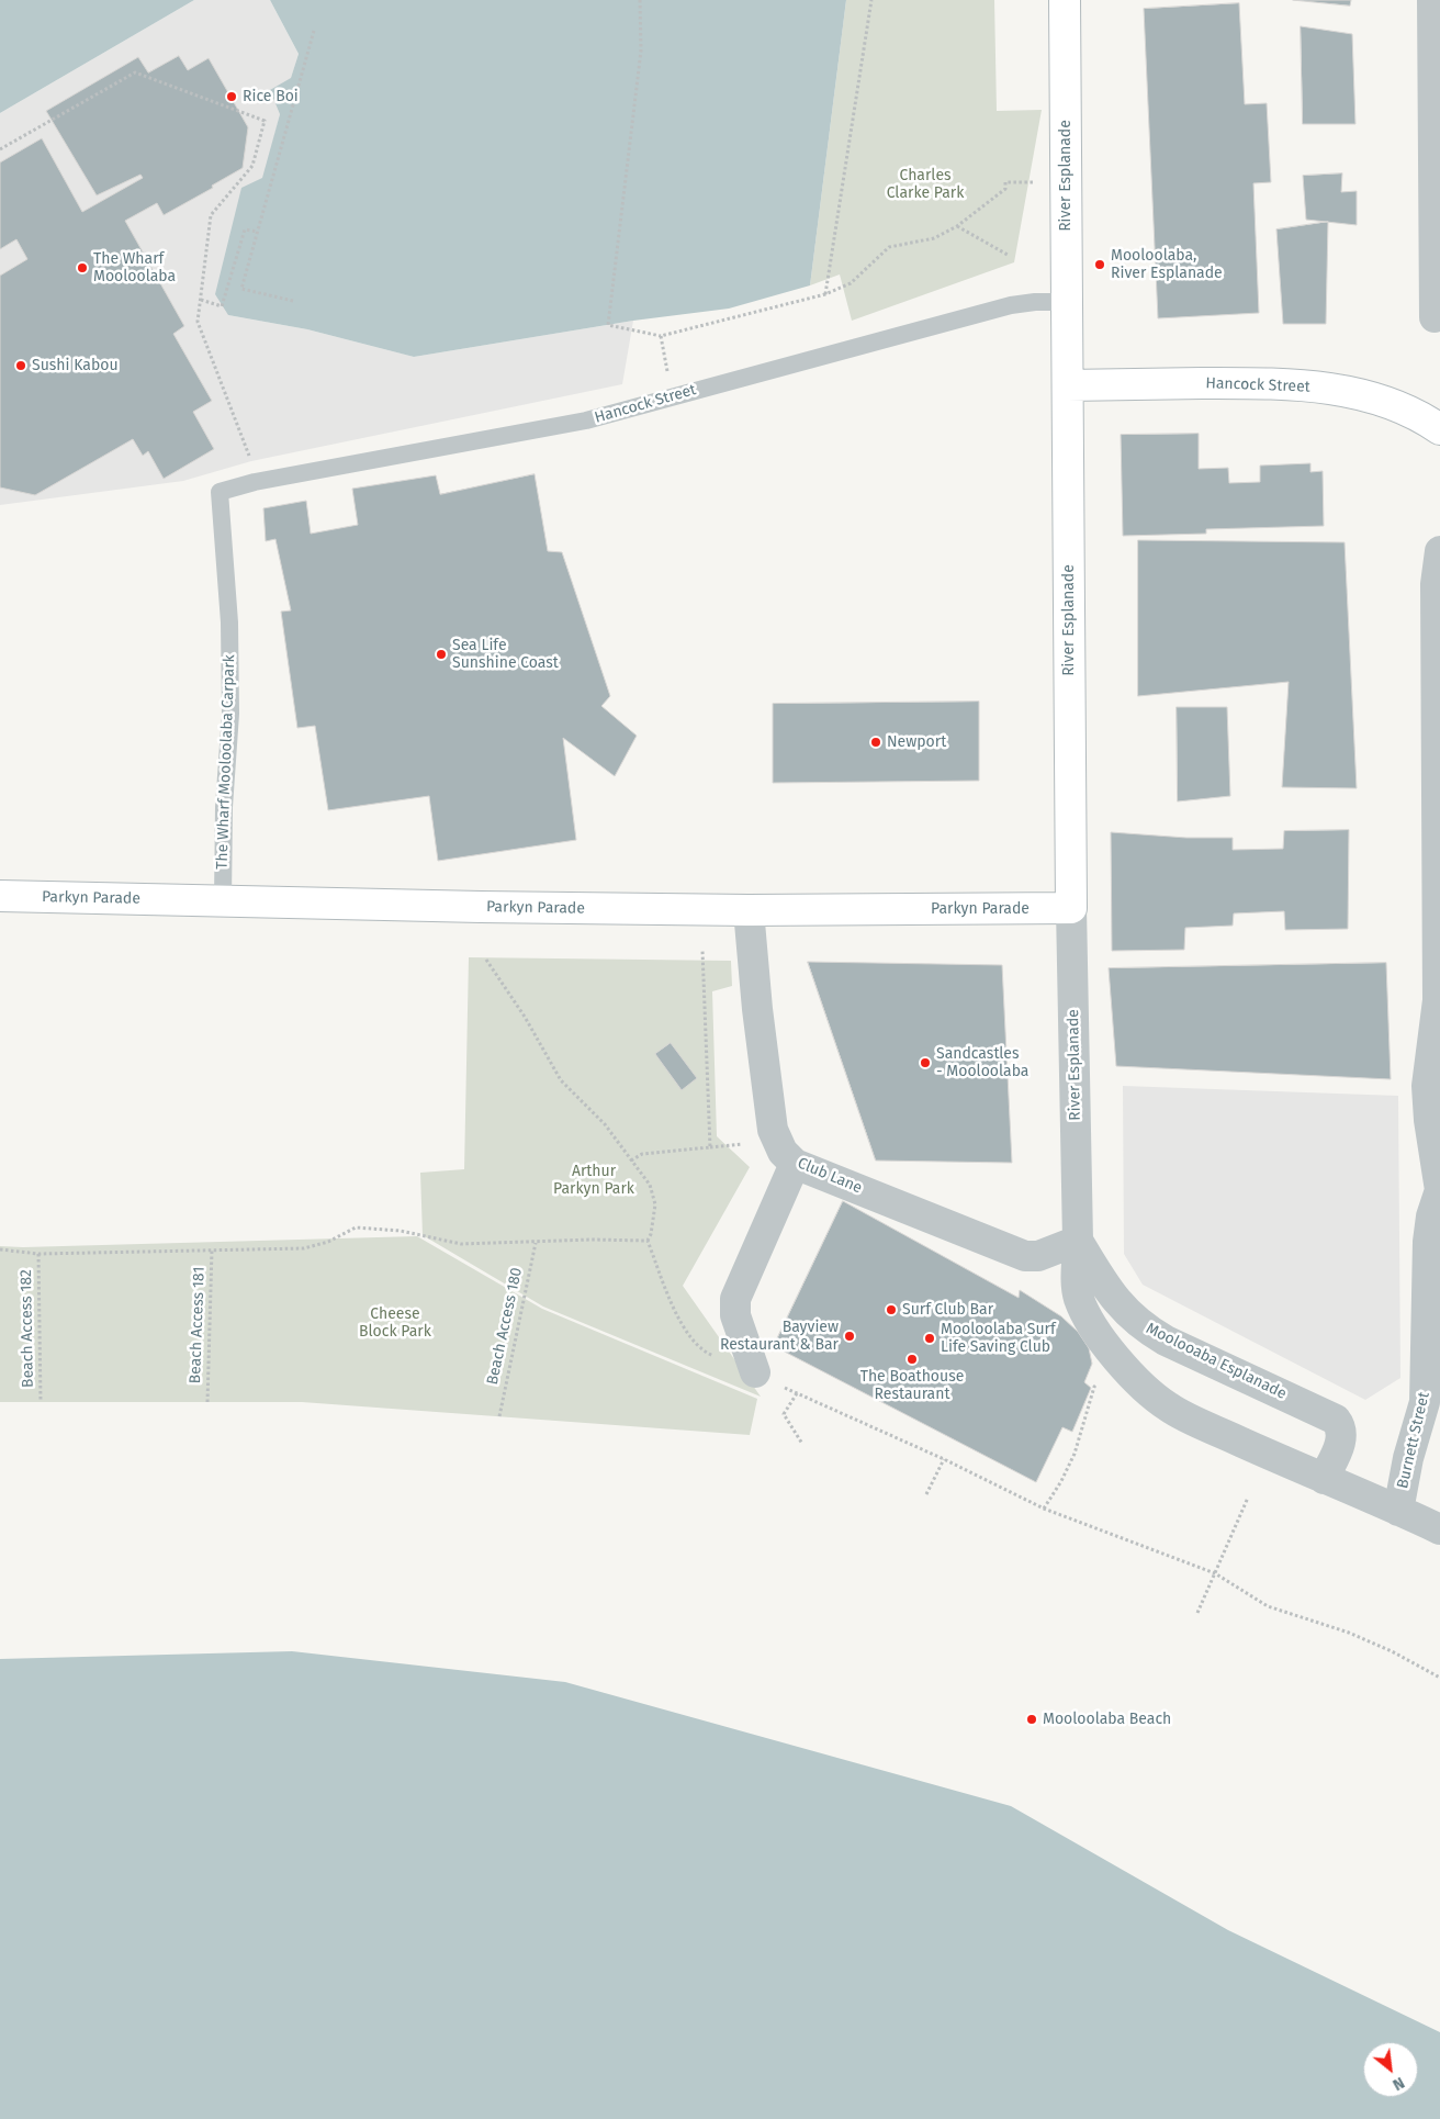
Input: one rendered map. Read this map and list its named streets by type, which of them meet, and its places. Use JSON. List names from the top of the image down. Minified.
{"streets":{"street":["River Esplanade","Hancock Street","Parkyn Parade","Club Lane","Moolooaba Esplanade","Burnett Street"],"lane":["The Wharf Mooloolaba Carpark"],"path":["Beach Access 181","Beach Access 180","Beach Access 182"]},"crossings":[["River Esplanade","Hancock Street"],["River Esplanade","Parkyn Parade"],["River Esplanade","Club Lane"],["River Esplanade","Moolooaba Esplanade"],["Hancock Street","The Wharf Mooloolaba Carpark"],["The Wharf Mooloolaba Carpark","Parkyn Parade"],["Parkyn Parade","Club Lane"],["Club Lane","Moolooaba Esplanade"]],"parks":["Charles Clarke Park","Arthur Parkyn Park","Cheese Block Park"],"places":["Rice Boi","Mooloolaba, River Esplanade","The Wharf Mooloolaba","Sushi Kabou","Sea Life Sunshine Coast","Newport","Sandcastles - Mooloolaba","Surf Club Bar","Bayview Restaurant & Bar","Mooloolaba Surf Life Saving Club","The Boathouse Restaurant","Mooloolaba Beach"],"north":"bottom right"}
